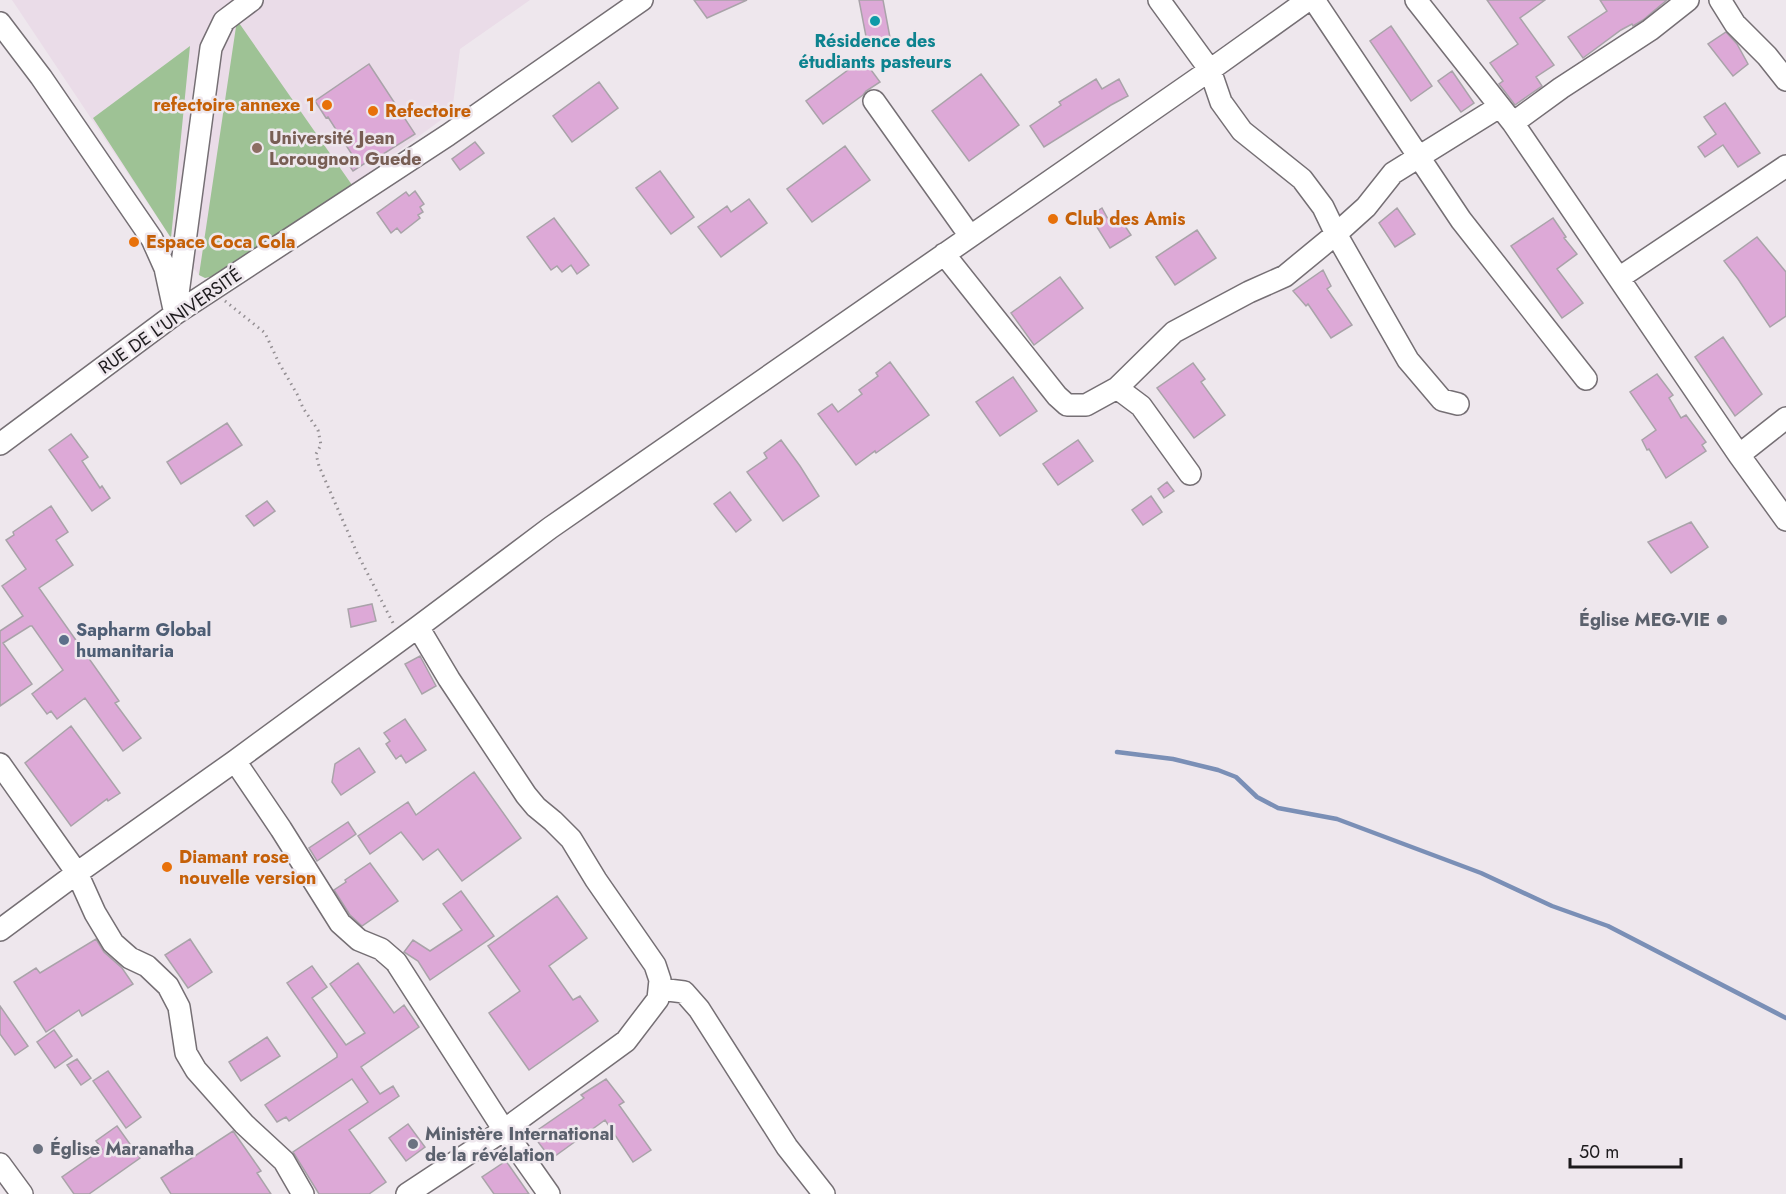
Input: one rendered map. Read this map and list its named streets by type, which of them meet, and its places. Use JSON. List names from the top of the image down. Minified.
{"streets":{"street":["RUE DE L'UNIVERSITÉ"]},"places":["Résidence des étudiants pasteurs","refectoire annexe 1","Refectoire","Université Jean Lorougnon Guede","Club des Amis","Espace Coca Cola","Église MEG-VIE","Sapharm Global humanitaria","Diamant rose nouvelle version","Ministère International de la révélation","Église Maranatha"],"scale_bar":"50 m"}
